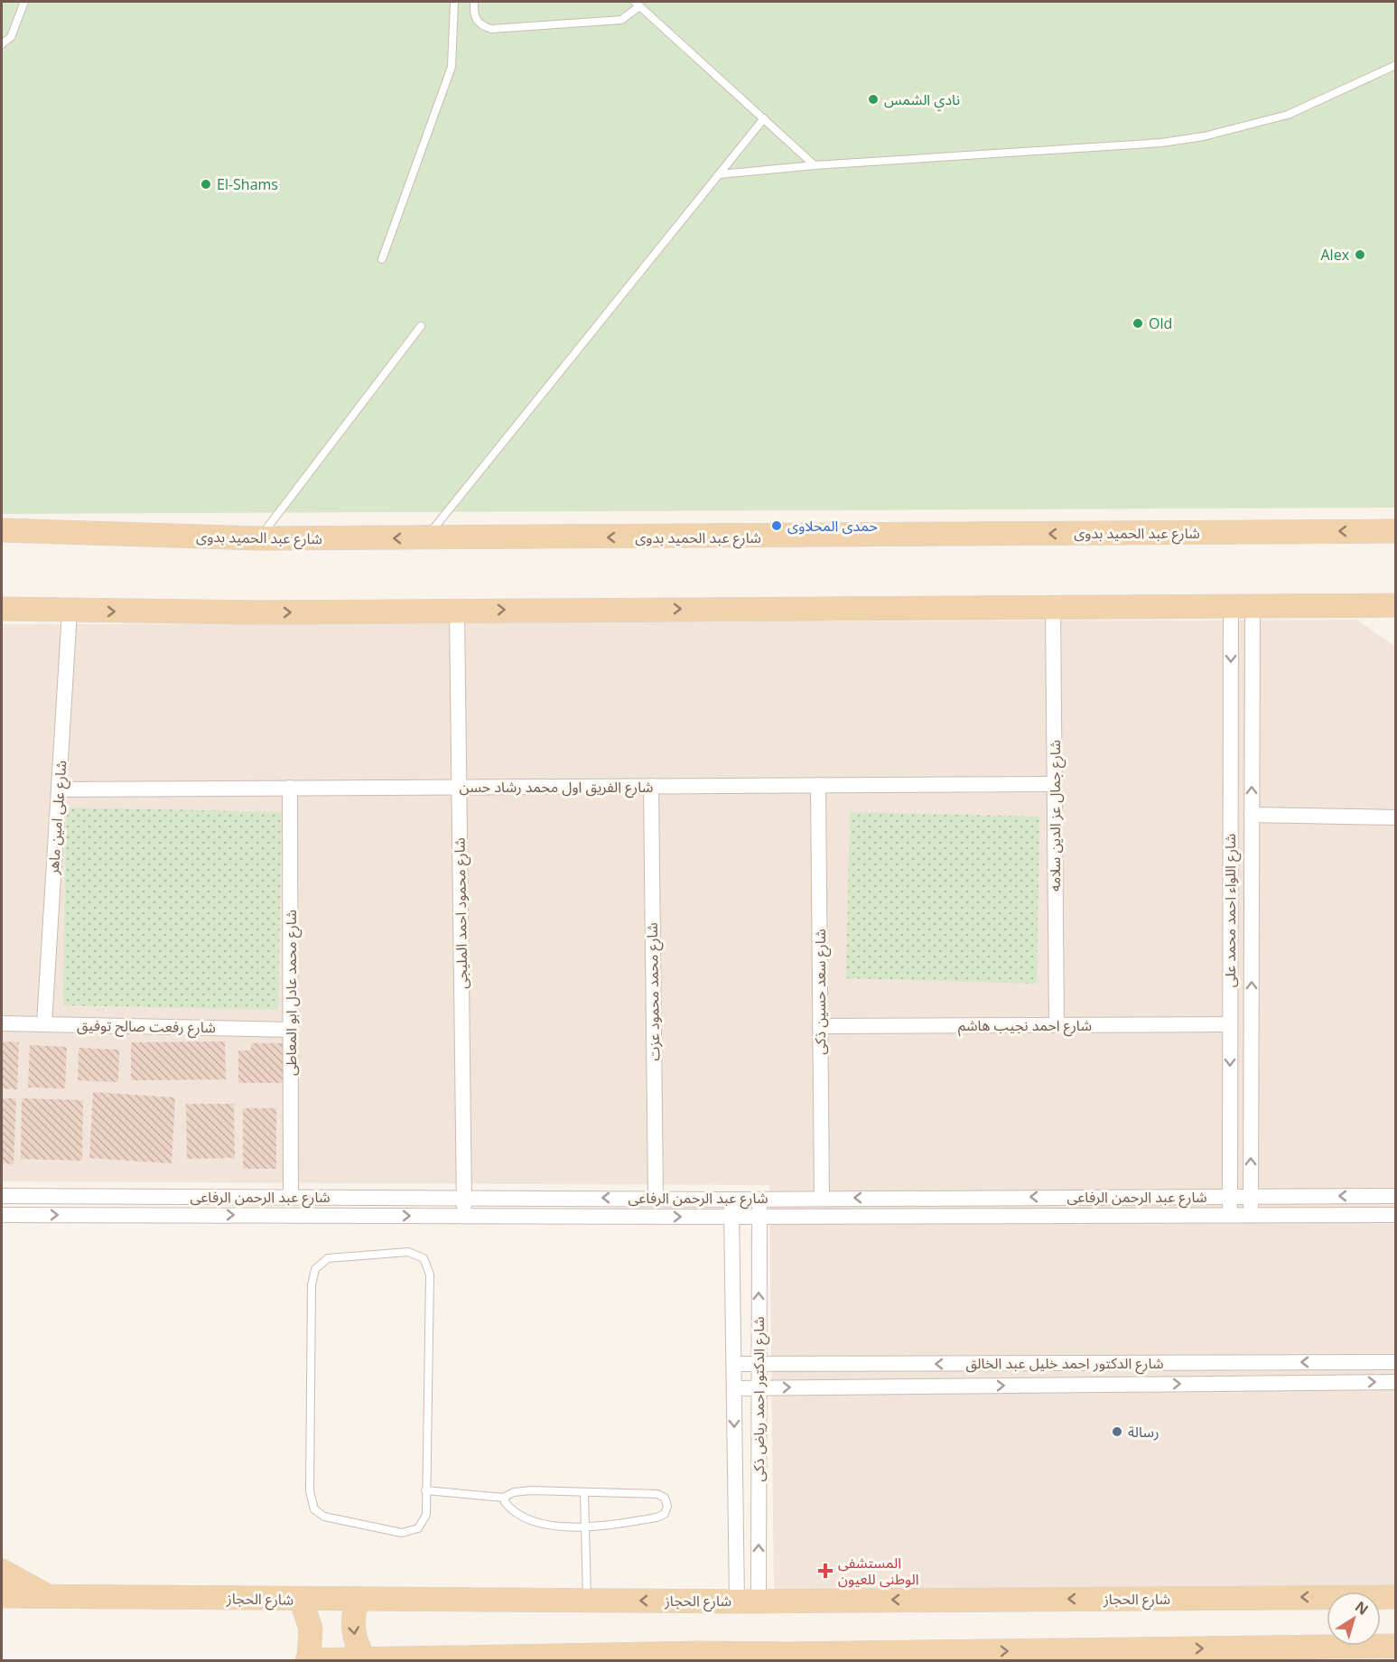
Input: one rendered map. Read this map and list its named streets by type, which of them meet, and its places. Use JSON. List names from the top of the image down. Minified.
{"streets":{"main road":["شارع عبد الحميد بدوى","شارع الحجاز"],"street":["شارع الفريق اول محمد رشاد حسن","شارع جمال عز الدين سلامه","شارع على امين ماهر","شارع اللواء احمد محمد على","شارع محمود احمد المليجى","شارع محمد محمود عزت","شارع سعد حسين ذكى","شارع محمد عادل ابو المعاطى","شارع احمد نجيب هاشم","شارع رفعت صالح توفيق","شارع عبد الرحمن الرفاعى","شارع الدكتور احمد خليل عبد الخالق","شارع الدكتور احمد رياض ذكى"]},"crossings":[["شارع الفريق اول محمد رشاد حسن","شارع جمال عز الدين سلامه"],["شارع الفريق اول محمد رشاد حسن","شارع على امين ماهر"],["شارع الفريق اول محمد رشاد حسن","شارع محمود احمد المليجى"],["شارع الفريق اول محمد رشاد حسن","شارع محمد محمود عزت"],["شارع الفريق اول محمد رشاد حسن","شارع سعد حسين ذكى"],["شارع الفريق اول محمد رشاد حسن","شارع محمد عادل ابو المعاطى"],["شارع جمال عز الدين سلامه","شارع احمد نجيب هاشم"],["شارع على امين ماهر","شارع رفعت صالح توفيق"],["شارع اللواء احمد محمد على","شارع احمد نجيب هاشم"],["شارع اللواء احمد محمد على","شارع عبد الرحمن الرفاعى"],["شارع محمود احمد المليجى","شارع عبد الرحمن الرفاعى"],["شارع محمد محمود عزت","شارع عبد الرحمن الرفاعى"],["شارع سعد حسين ذكى","شارع احمد نجيب هاشم"],["شارع سعد حسين ذكى","شارع عبد الرحمن الرفاعى"],["شارع محمد عادل ابو المعاطى","شارع رفعت صالح توفيق"],["شارع محمد عادل ابو المعاطى","شارع عبد الرحمن الرفاعى"],["شارع عبد الرحمن الرفاعى","شارع الدكتور احمد رياض ذكى"],["شارع الدكتور احمد خليل عبد الخالق","شارع الدكتور احمد رياض ذكى"],["شارع الدكتور احمد رياض ذكى","شارع الحجاز"]],"places":{"other":["نادي الشمس","El-Shams","Alex","Old","حمدى المحلاوى","رسالة"],"health":["المستشفى الوطنى للعيون"]},"north":"top right"}
